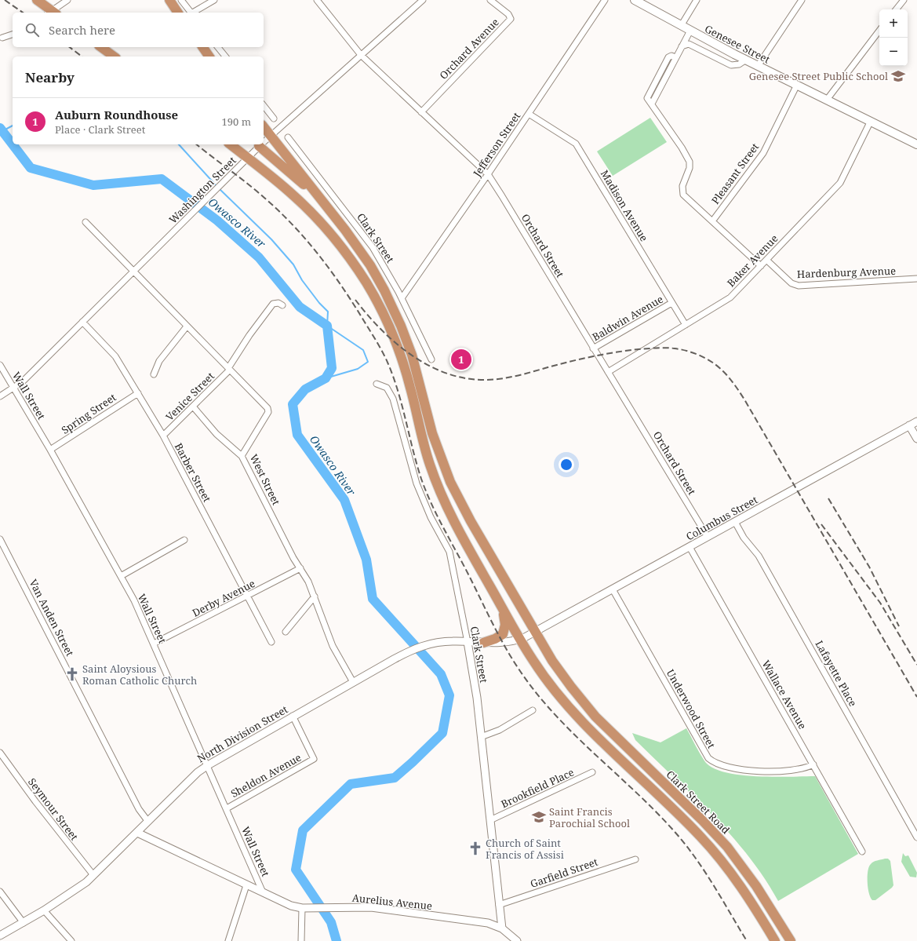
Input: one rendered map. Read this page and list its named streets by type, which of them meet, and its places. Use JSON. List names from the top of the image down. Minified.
{"streets":{"highway":["Clark Street Road"],"main road":["Genesee Street"],"street":["Orchard Avenue","Jefferson Street","Pleasant Street","Washington Street","Madison Avenue","Clark Street","Orchard Street","Baker Avenue","Hardenburg Avenue","Baldwin Avenue","Wall Street","Venice Street","Spring Street","Barber Street","West Street","Columbus Street","Derby Avenue","Van Anden Street","Lafayette Place","Wallace Avenue","Underwood Street","North Division Street","Sheldon Avenue","Brookfield Place","Seymour Street","Garfield Street","Aurelius Avenue"]},"crossings":[["Genesee Street","Pleasant Street"],["Genesee Street","Baker Avenue"],["Orchard Avenue","Orchard Street"],["Jefferson Street","Madison Avenue"],["Jefferson Street","Clark Street"],["Jefferson Street","Orchard Street"],["Pleasant Street","Baker Avenue"],["Washington Street","Orchard Street"],["Washington Street","Wall Street"],["Washington Street","Barber Street"],["Washington Street","West Street"],["Washington Street","Clark Street Road"],["Madison Avenue","Baker Avenue"],["Madison Avenue","Baldwin Avenue"],["Clark Street","North Division Street"],["Clark Street","Brookfield Place"],["Clark Street","Garfield Street"],["Clark Street","Aurelius Avenue"],["Orchard Street","Baker Avenue"],["Orchard Street","Baldwin Avenue"],["Orchard Street","Columbus Street"],["Baker Avenue","Hardenburg Avenue"],["Wall Street","Spring Street"],["Wall Street","Derby Avenue"],["Wall Street","North Division Street"],["Wall Street","Sheldon Avenue"],["Wall Street","Aurelius Avenue"],["Venice Street","Barber Street"],["Venice Street","West Street"],["Spring Street","Barber Street"],["Barber Street","Derby Avenue"],["West Street","Derby Avenue"],["West Street","North Division Street"],["Columbus Street","Lafayette Place"],["Columbus Street","Wallace Avenue"],["Columbus Street","Underwood Street"],["Columbus Street","North Division Street"],["Columbus Street","Clark Street Road"],["Van Anden Street","North Division Street"],["Wallace Avenue","Underwood Street"],["North Division Street","Sheldon Avenue"],["North Division Street","Clark Street Road"],["North Division Street","Seymour Street"],["North Division Street","Aurelius Avenue"]],"water":["Owasco River"],"places":{"school or university":["Genesee Street Public School","Saint Francis Parochial School"],"church":["Saint Aloysious Roman Catholic Church","Church of Saint Francis of Assisi"]},"page":{"map_buttons":["+","−"],"search":"Search here","heading":"Nearby","list":[{"mark":"1","name":"Auburn Roundhouse","note":"Place · Clark Street","value":"190 m"}],"pins":"1"}}
